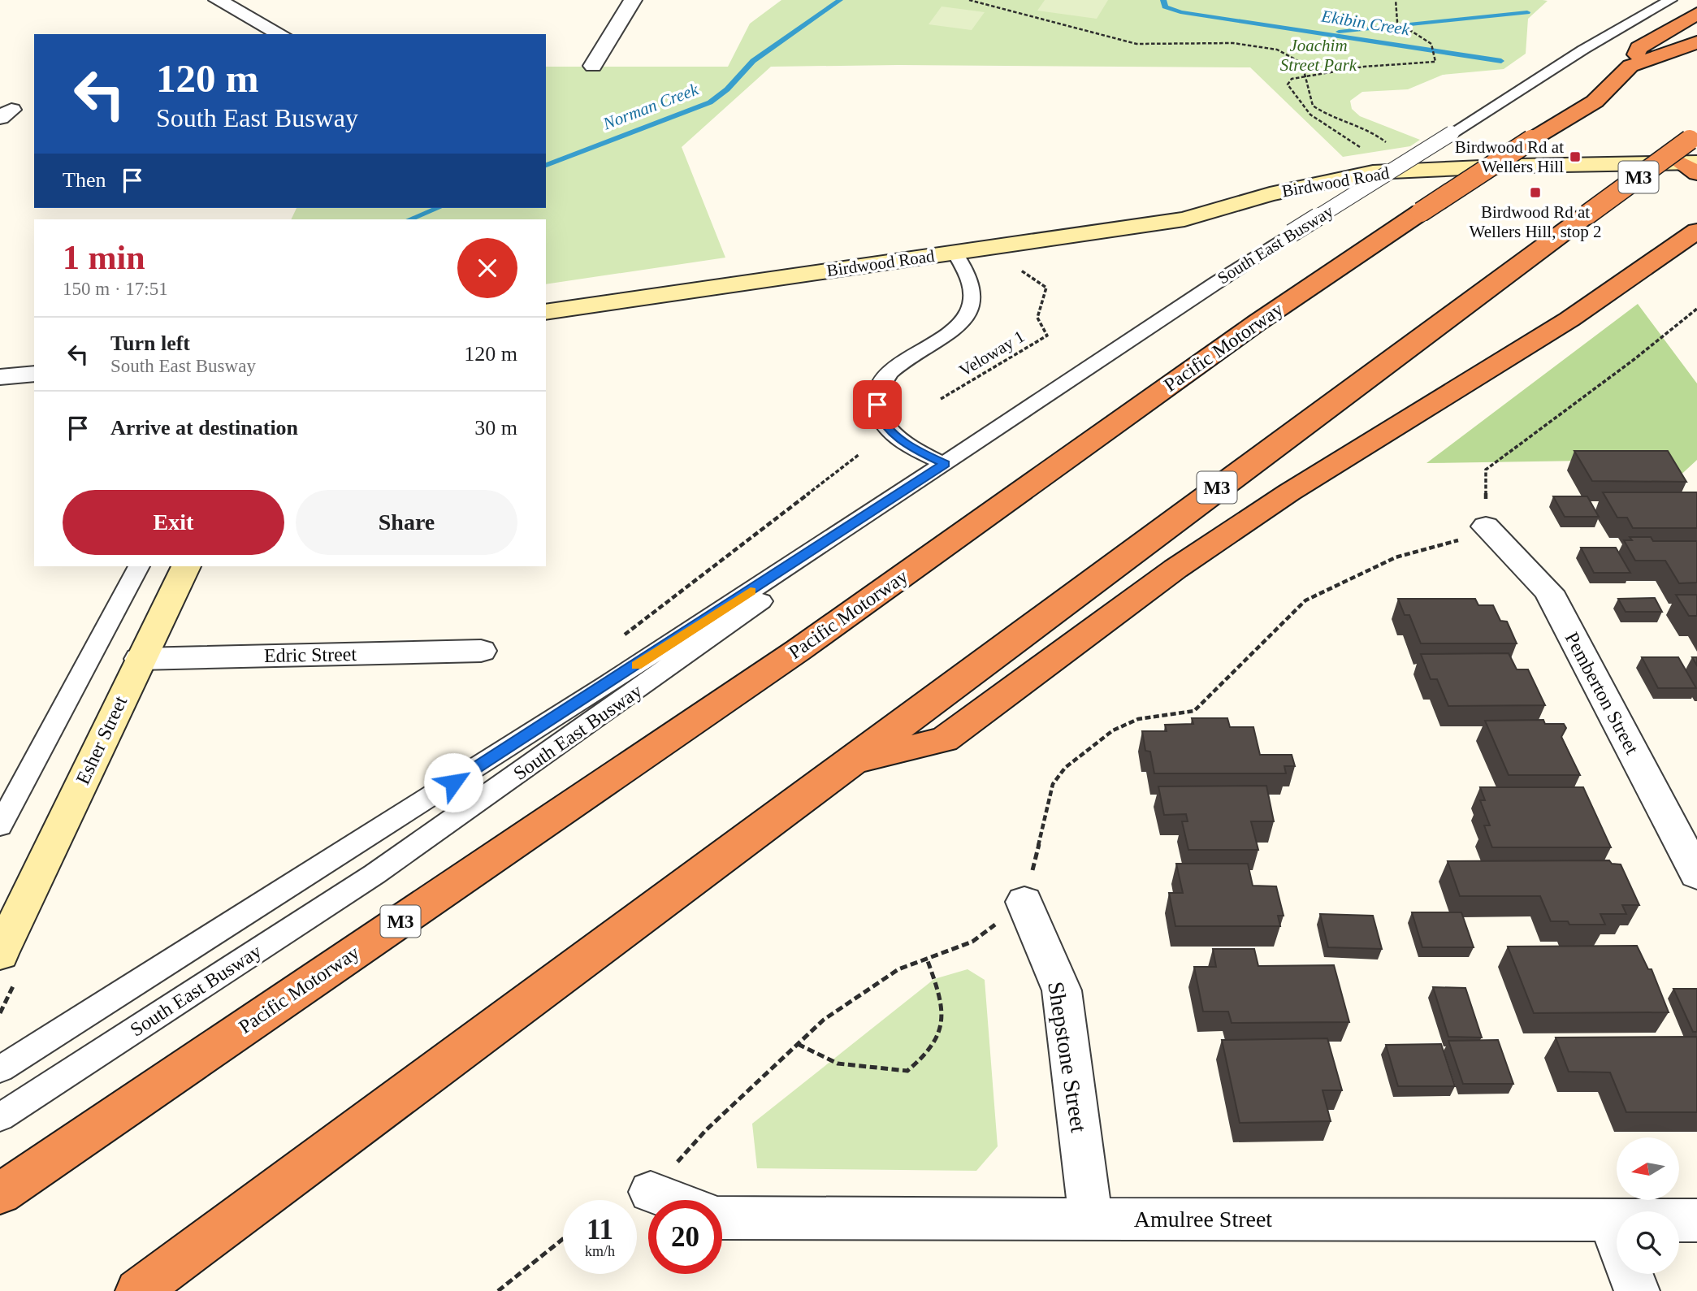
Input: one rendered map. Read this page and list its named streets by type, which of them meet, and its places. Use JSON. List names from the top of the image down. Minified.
{"streets":{"highway":["M3","Pacific Motorway"],"main road":["Birdwood Road","Esher Street"],"street":["Edric Street","Pemberton Street","Shepstone Street","Amulree Street"],"lane":["South East Busway"],"path":["Veloway 1"]},"crossings":[["Birdwood Road","Veloway 1"],["Edric Street","Esher Street"],["Shepstone Street","Amulree Street"]],"water":["Ekibin Creek","Norman Creek"],"parks":["Joachim Street Park"],"places":{"transit":["Birdwood Rd at Wellers Hill","Birdwood Rd at Wellers Hill, stop 2"]},"north":"left","page":{"turn":["120 m","South East Busway"],"then":"Then","heading":["1 min","150 m · 17:51"],"list":[{"name":"Turn left","note":"South East Busway","value":"120 m"},{"name":"Arrive at destination","value":"30 m"}],"buttons":["Exit","Share"],"speed":"11 km/h","limit":"20"}}
